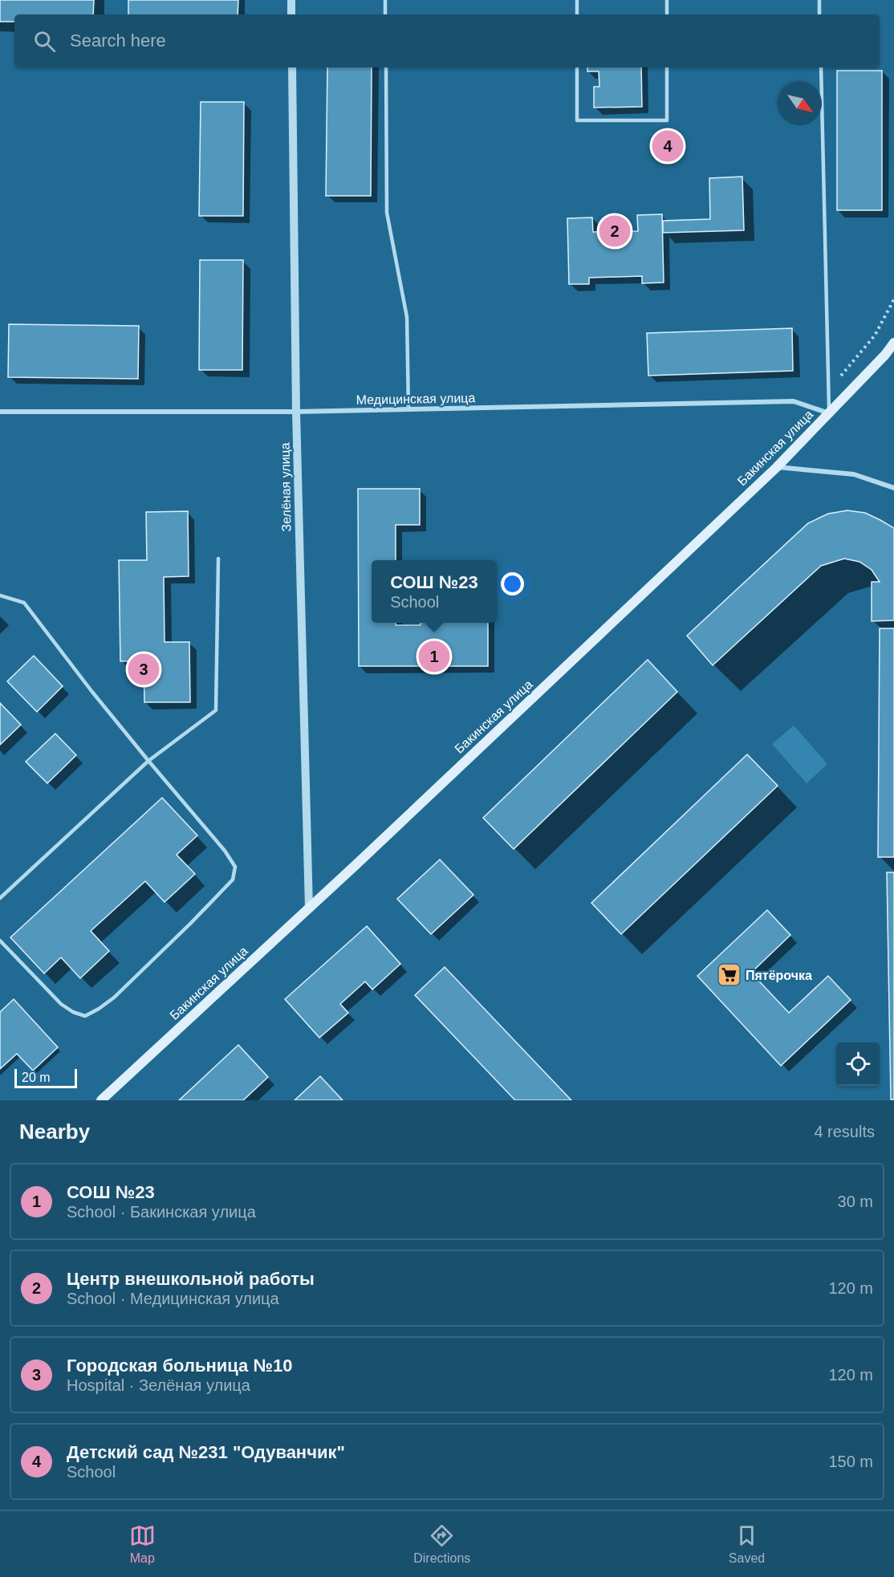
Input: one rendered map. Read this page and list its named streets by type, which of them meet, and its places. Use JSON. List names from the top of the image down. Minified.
{"streets":{"main road":["Бакинская улица"],"street":["Медицинская улица","Зелёная улица"]},"crossings":[["Медицинская улица","Бакинская улица"],["Медицинская улица","Зелёная улица"],["Бакинская улица","Зелёная улица"]],"places":{"supermarket":["Пятёрочка"]},"scale_bar":"20 m","north":"bottom right","page":{"search":"Search here","pins":["4","2","1","3"],"popup":["СОШ №23","School"],"scale":"20 m","heading":["Nearby","4 results"],"list":[{"mark":"1","name":"СОШ №23","note":"School · Бакинская улица","value":"30 m"},{"mark":"2","name":"Центр внешкольной работы","note":"School · Медицинская улица","value":"120 m"},{"mark":"3","name":"Городская больница №10","note":"Hospital · Зелёная улица","value":"120 m"},{"mark":"4","name":"Детский сад №231 \"Одуванчик\"","note":"School","value":"150 m"}],"nav":["Map","Directions","Saved"]}}
